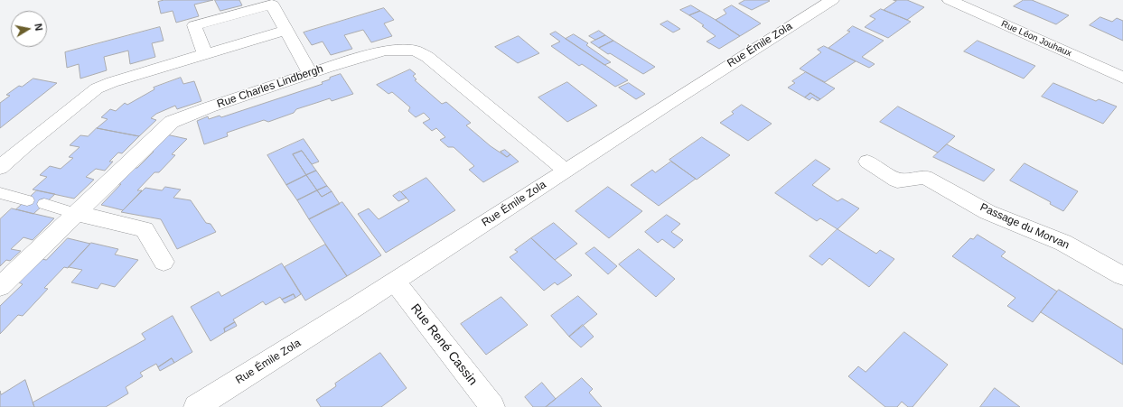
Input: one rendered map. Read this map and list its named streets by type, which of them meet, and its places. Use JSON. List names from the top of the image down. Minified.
{"streets":{"street":["Rue Léon Jouhaux","Rue Émile Zola","Rue Charles Lindbergh","Passage du Morvan","Rue René Cassin"]},"crossings":[["Rue Émile Zola","Rue Charles Lindbergh"],["Rue Émile Zola","Rue René Cassin"]],"north":"right"}
